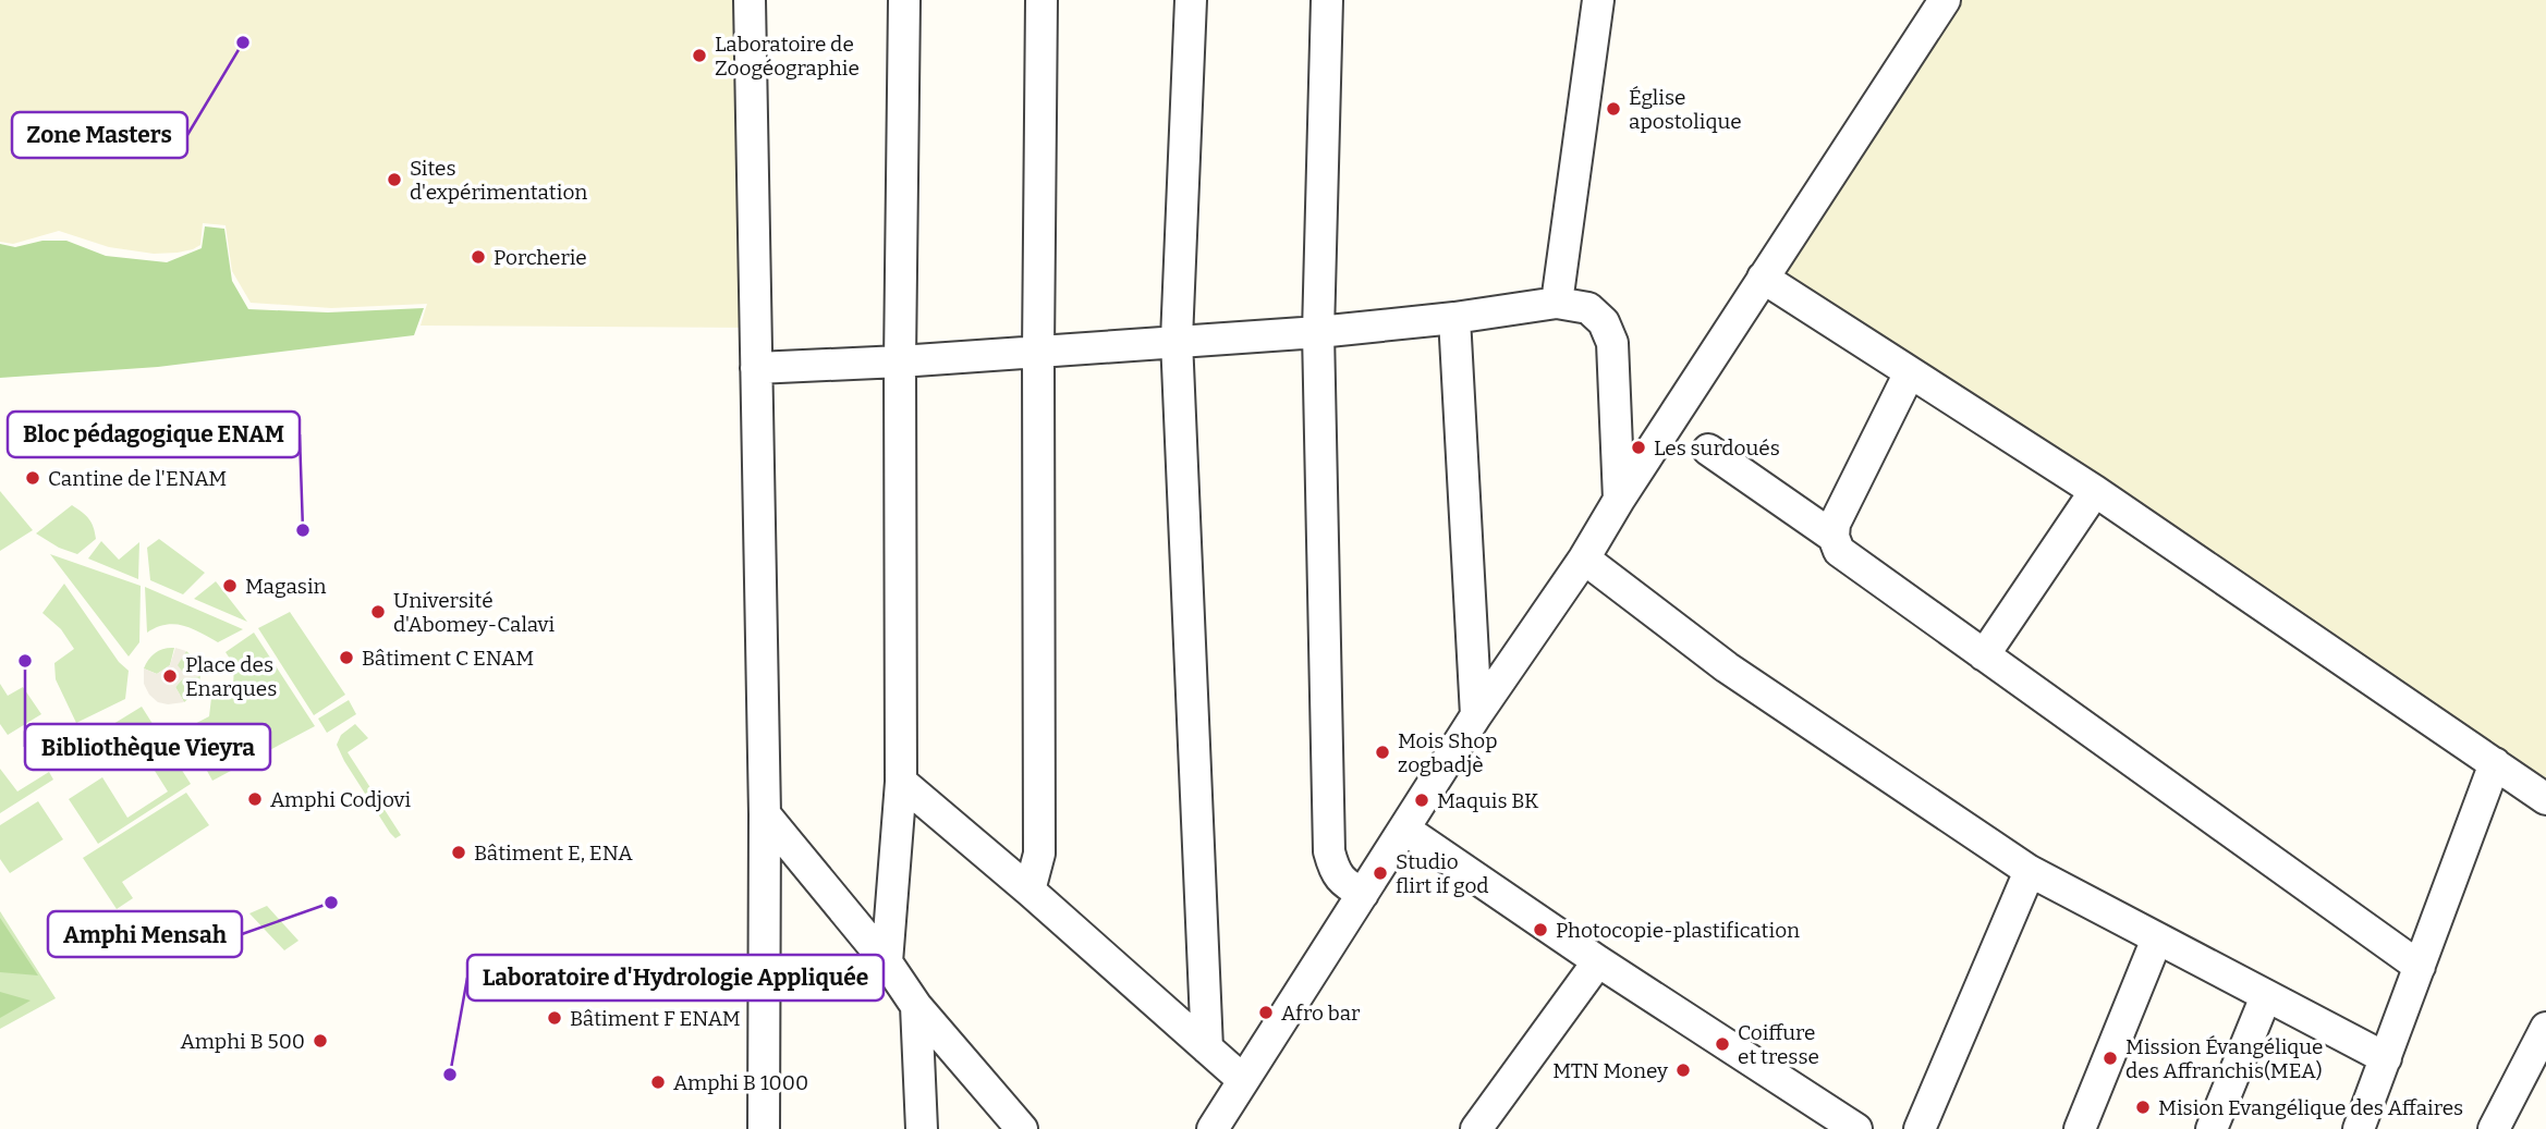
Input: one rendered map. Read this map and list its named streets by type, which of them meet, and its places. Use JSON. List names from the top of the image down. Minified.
{"places":["Zone Masters","Laboratoire de Zoogéographie","Église apostolique","Sites d'expérimentation","Porcherie","Les surdoués","Cantine de l'ENAM","Bloc pédagogique ENAM","Magasin","Université d'Abomey-Calavi","Bâtiment C ENAM","Bibliothèque Vieyra","Place des Enarques","Mois Shop zogbadjè","Amphi Codjovi","Maquis BK","Bâtiment E, ENA","Studio flirt if god","Amphi Mensah","Photocopie-plastification","Afro bar","Bâtiment F ENAM","Amphi B 500","Coiffure et tresse","Mission Évangélique des Affranchis(MEA)","MTN Money","Laboratoire d'Hydrologie Appliquée","Amphi B 1000","Mision Evangélique des Affaires"]}
